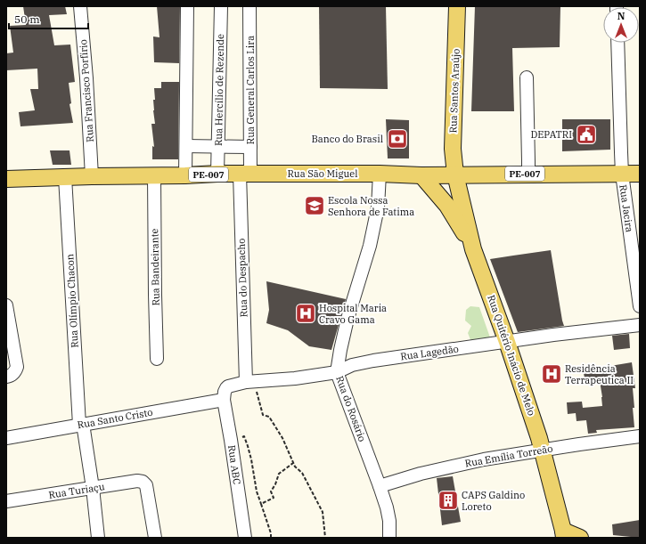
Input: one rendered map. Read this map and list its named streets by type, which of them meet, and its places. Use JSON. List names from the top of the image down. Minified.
{"streets":{"main road":["Rua Santos Araújo","Rua São Miguel","PE-007","Rua Quitério Inácio de Melo"],"street":["Rua Hercílio de Rezende","Rua General Carlos Lira","Rua Francisco Porfírio","Rua Jacira","Rua Bandeirante","Rua do Despacho","Rua Olímpio Chacon","Rua Lagedão","Rua do Rosário","Rua Santo Cristo","Rua Emília Torreão","Rua ABC","Rua Turiaçu"]},"crossings":[["Rua Hercílio de Rezende","Rua São Miguel"],["Rua General Carlos Lira","Rua São Miguel"],["Rua General Carlos Lira","Rua do Despacho"],["Rua Francisco Porfírio","Rua São Miguel"],["Rua Santos Araújo","Rua São Miguel"],["Rua Santos Araújo","Rua Quitério Inácio de Melo"],["Rua São Miguel","Rua Jacira"],["Rua São Miguel","Rua Bandeirante"],["Rua São Miguel","Rua do Despacho"],["Rua São Miguel","Rua Olímpio Chacon"],["Rua São Miguel","Rua Quitério Inácio de Melo"],["Rua São Miguel","Rua do Rosário"],["Rua do Despacho","Rua Lagedão"],["Rua Olímpio Chacon","Rua Santo Cristo"],["Rua Olímpio Chacon","Rua Turiaçu"],["Rua Lagedão","Rua Quitério Inácio de Melo"],["Rua Lagedão","Rua do Rosário"],["Rua Lagedão","Rua Santo Cristo"],["Rua Lagedão","Rua ABC"],["Rua Quitério Inácio de Melo","Rua Emília Torreão"],["Rua do Rosário","Rua Emília Torreão"],["Rua Santo Cristo","Rua ABC"]],"places":{"public building":["DEPATRI"],"bank":["Banco do Brasil"],"school or university":["Escola Nossa Senhora de Fatima"],"hospital":["Hospital Maria Cravo Gama","Residência Terrapeutica II"],"building":["CAPS Galdino Loreto"]},"scale_bar":"50 m","north":"top"}
